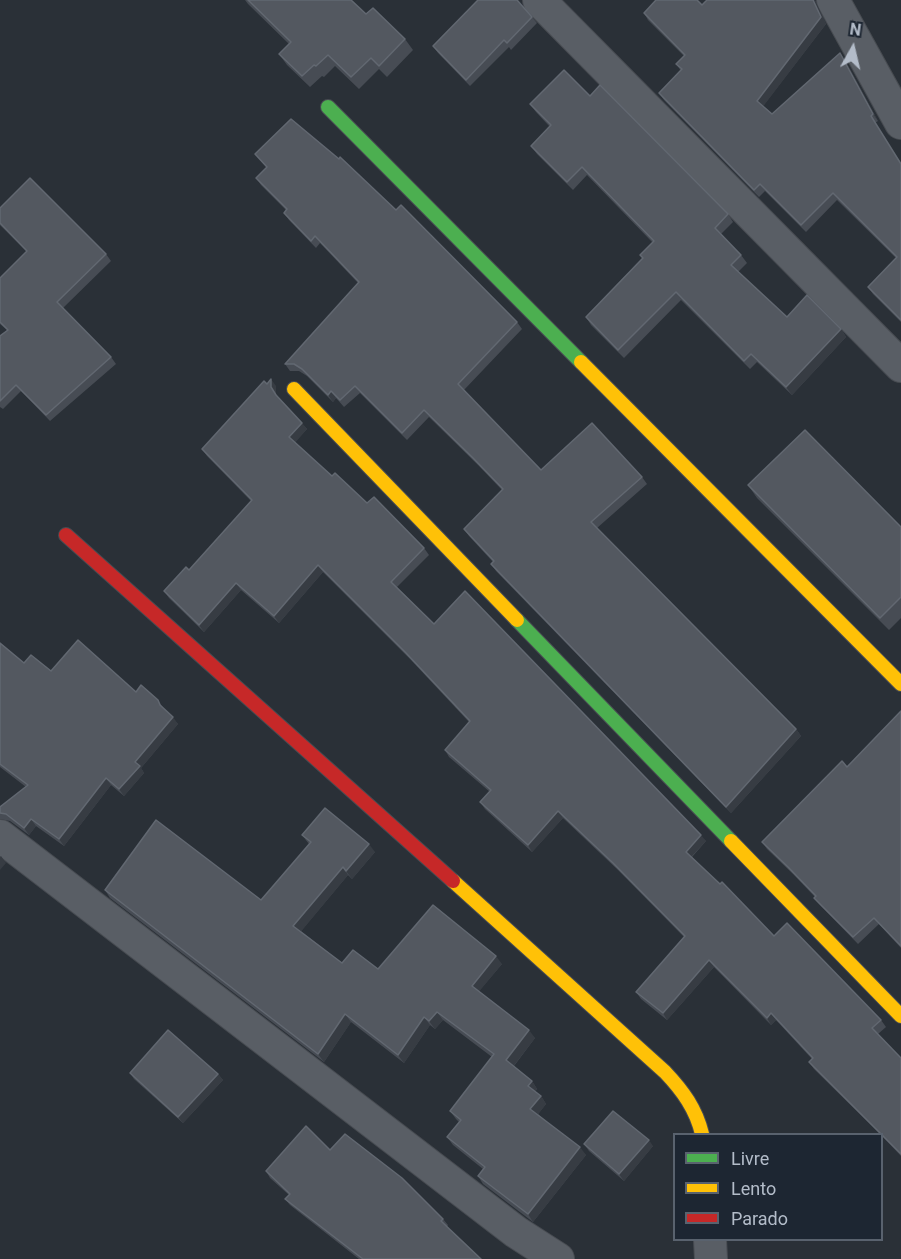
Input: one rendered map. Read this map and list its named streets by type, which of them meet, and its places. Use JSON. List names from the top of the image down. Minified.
{"legend":["Livre","Lento","Parado"],"north":"top"}
